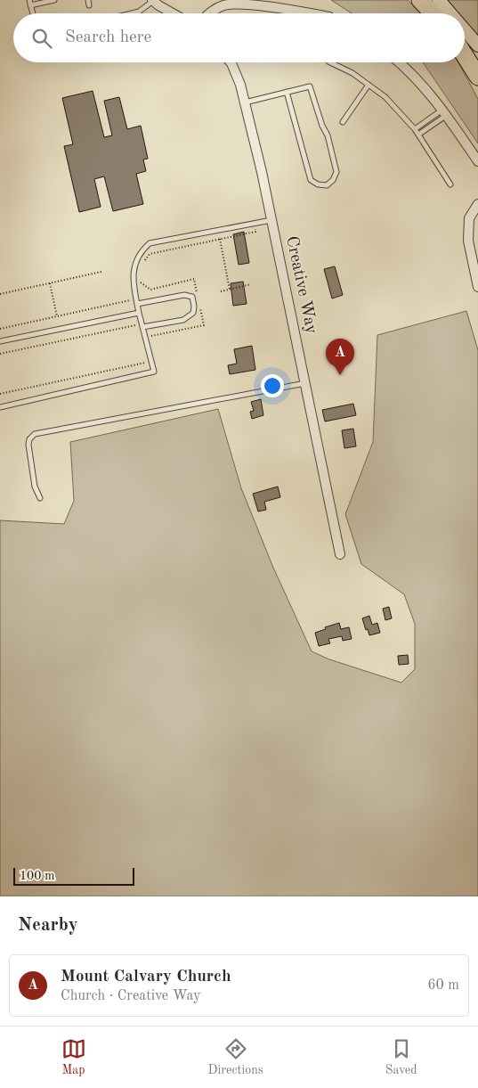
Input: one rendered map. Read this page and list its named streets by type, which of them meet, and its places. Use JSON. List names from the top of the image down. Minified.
{"streets":{"street":["Creative Way"]},"scale_bar":"100 m","page":{"search":"Search here","pins":"A","scale":"100 m","heading":"Nearby","list":[{"mark":"A","name":"Mount Calvary Church","note":"Church · Creative Way","value":"60 m"}],"nav":["Map","Directions","Saved"]}}
